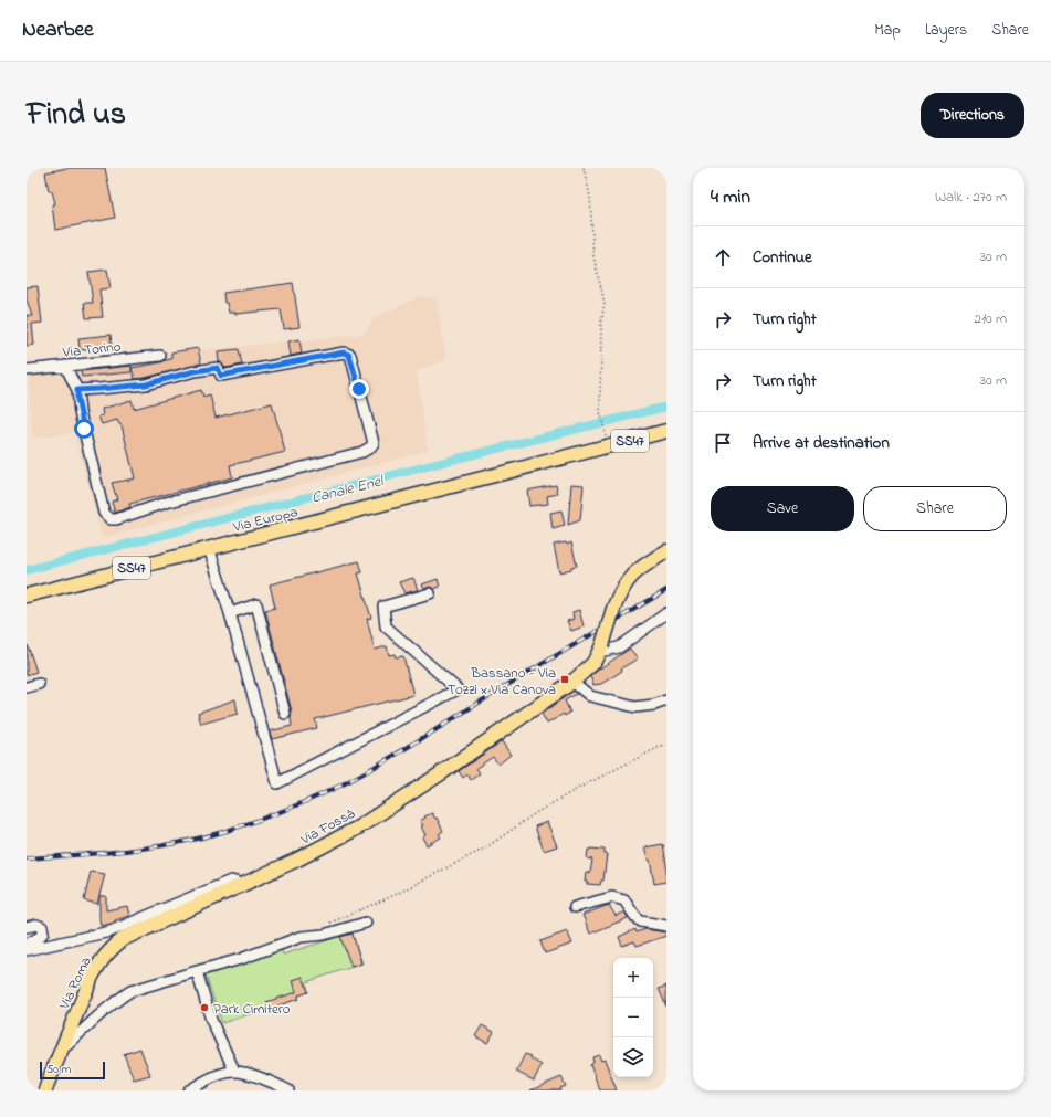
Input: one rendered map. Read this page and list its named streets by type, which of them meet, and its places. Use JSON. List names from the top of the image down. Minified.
{"streets":{"main road":["SS47","Via Europa","Via Fossà","Via Roma"],"street":["Via Torino"]},"crossings":[["Via Fossà","Via Roma"]],"water":["Canale Enel"],"places":{"transit":["Bassano - Via Tozzi x Via Canova"],"other":["Park Cimitero"]},"scale_bar":"50 m","page":{"header":"Nearbee","nav":["Map","Layers","Share"],"title":"Find us","buttons":["Directions",["Save","Share"]],"heading":["4 min","Walk · 270 m"],"list":[["Continue","30 m"],["Turn right","210 m"],["Turn right","30 m"],"Arrive at destination"],"map_buttons":["+","−"],"scale":"50 m"}}
